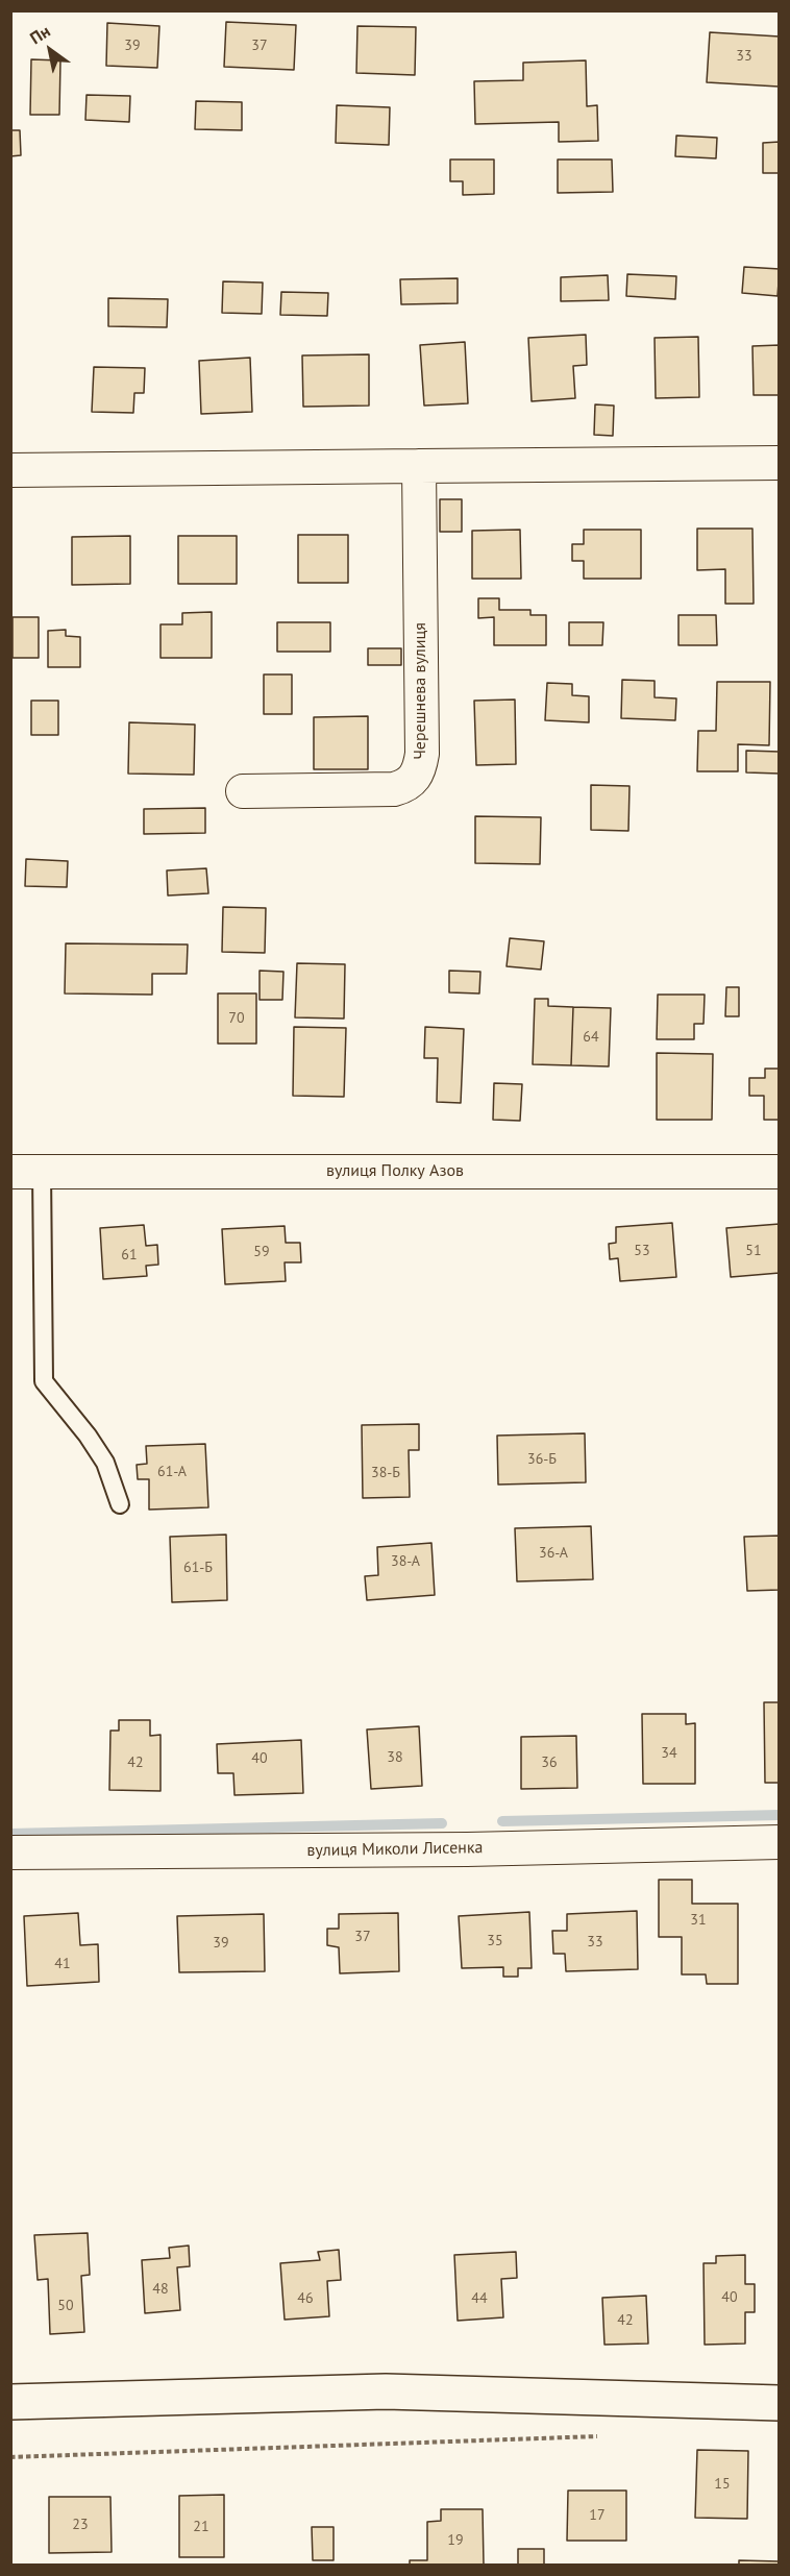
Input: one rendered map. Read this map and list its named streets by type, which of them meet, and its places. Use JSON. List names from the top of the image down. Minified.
{"streets":{"street":["Черешнева вулиця","вулиця Полку Азов","вулиця Миколи Лисенка"]},"house_numbers":["39","37","33","70","64","53","51","59","61","36-Б","61-А","38-Б","36-А","38-А","61-Б","34","38","40","42","36","31","37","35","33","39","41","48","40","46","44","50","42","15","17","23","21","19"],"north":"top left"}
